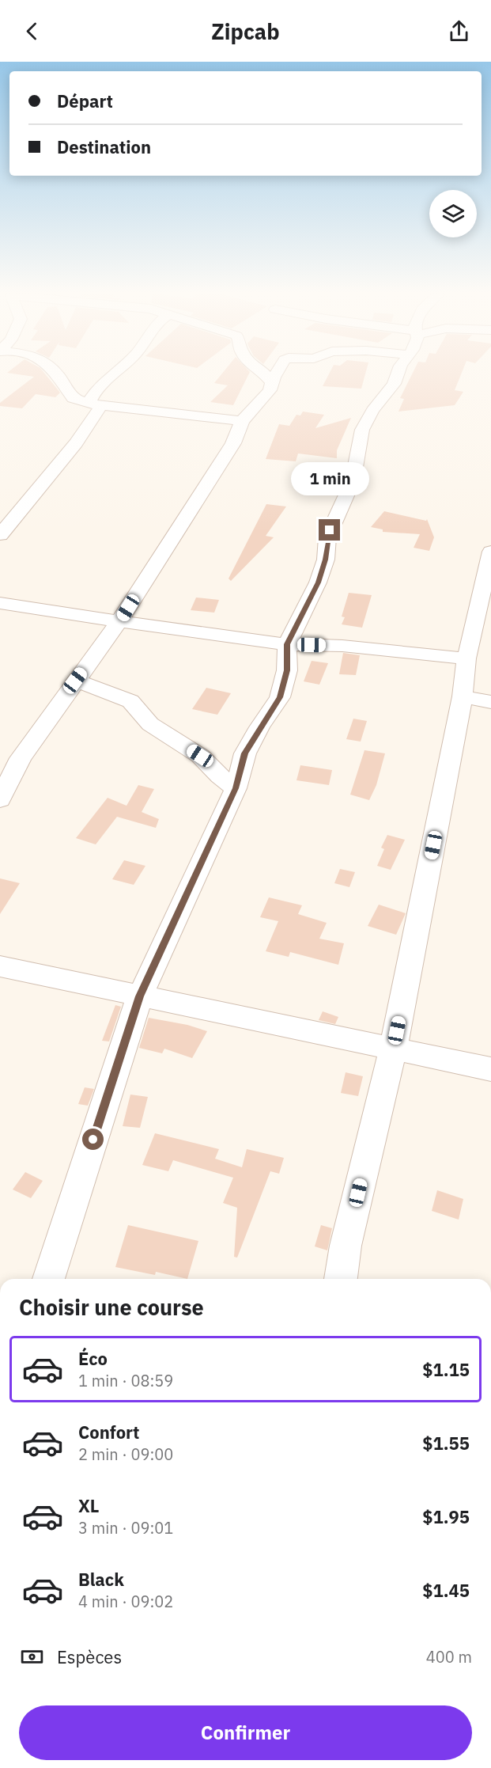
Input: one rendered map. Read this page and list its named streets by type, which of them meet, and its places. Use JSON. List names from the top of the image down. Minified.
{"page":{"header":"Zipcab","banner":["Départ","Destination"],"bubble":"1 min","heading":"Choisir une course","list":[{"name":"Éco","note":"1 min · 08:59","value":"$1.15"},{"name":"Confort","note":"2 min · 09:00","value":"$1.55"},{"name":"XL","note":"3 min · 09:01","value":"$1.95"},{"name":"Black","note":"4 min · 09:02","value":"$1.45"}],"pay":["Espèces","400 m"],"buttons":"Confirmer"}}
